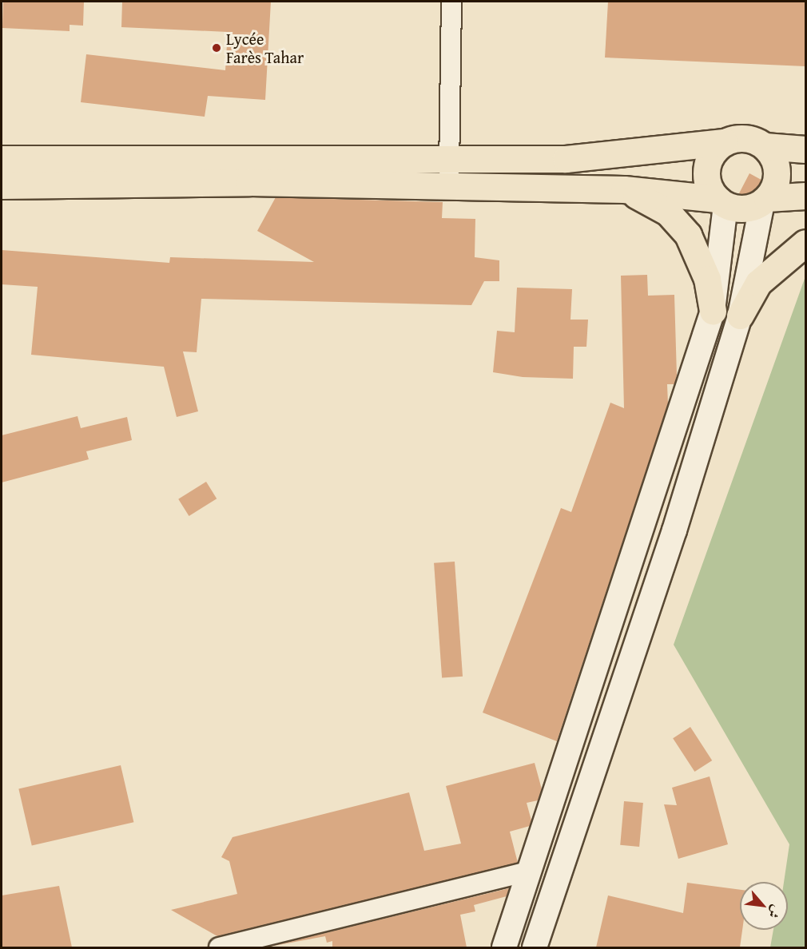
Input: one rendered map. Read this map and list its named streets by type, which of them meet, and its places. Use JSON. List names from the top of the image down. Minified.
{"places":["Lycée Farès Tahar"],"north":"bottom right"}
